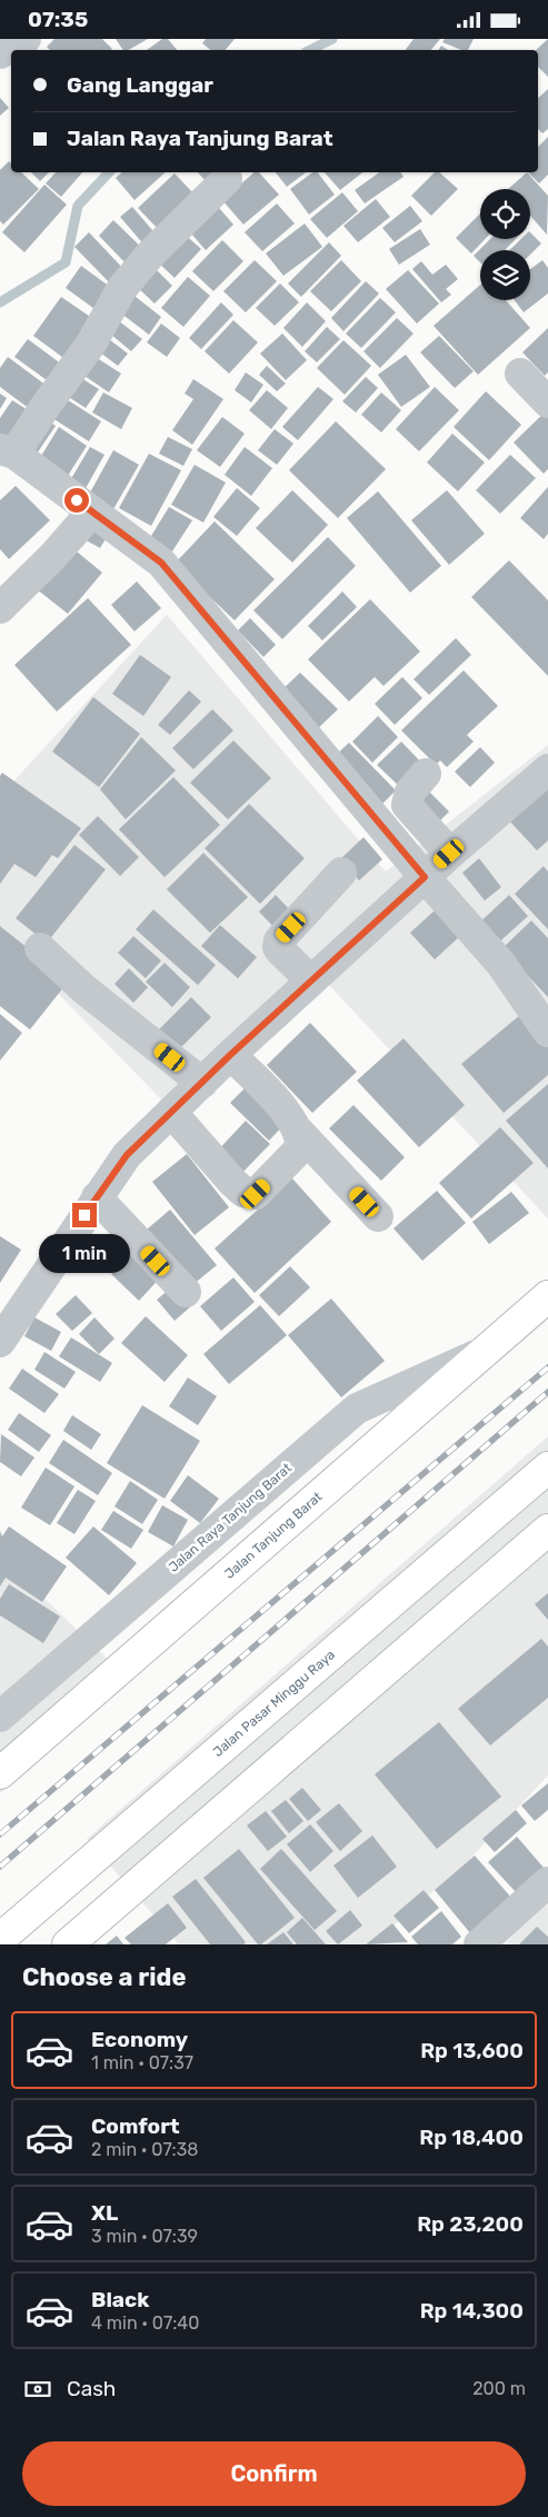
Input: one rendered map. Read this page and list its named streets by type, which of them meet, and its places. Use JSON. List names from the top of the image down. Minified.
{"streets":{"main road":["Jalan Tanjung Barat","Jalan Pasar Minggu Raya"],"street":["Jalan Raya Tanjung Barat"]},"crossings":[["Jalan Raya Tanjung Barat","Jalan Tanjung Barat"]],"page":{"status":"07:35","banner":["Gang Langgar","Jalan Raya Tanjung Barat"],"bubble":"1 min","heading":"Choose a ride","list":[{"name":"Economy","note":"1 min · 07:37","value":"Rp 13,600"},{"name":"Comfort","note":"2 min · 07:38","value":"Rp 18,400"},{"name":"XL","note":"3 min · 07:39","value":"Rp 23,200"},{"name":"Black","note":"4 min · 07:40","value":"Rp 14,300"}],"pay":["Cash","200 m"],"buttons":"Confirm"}}
